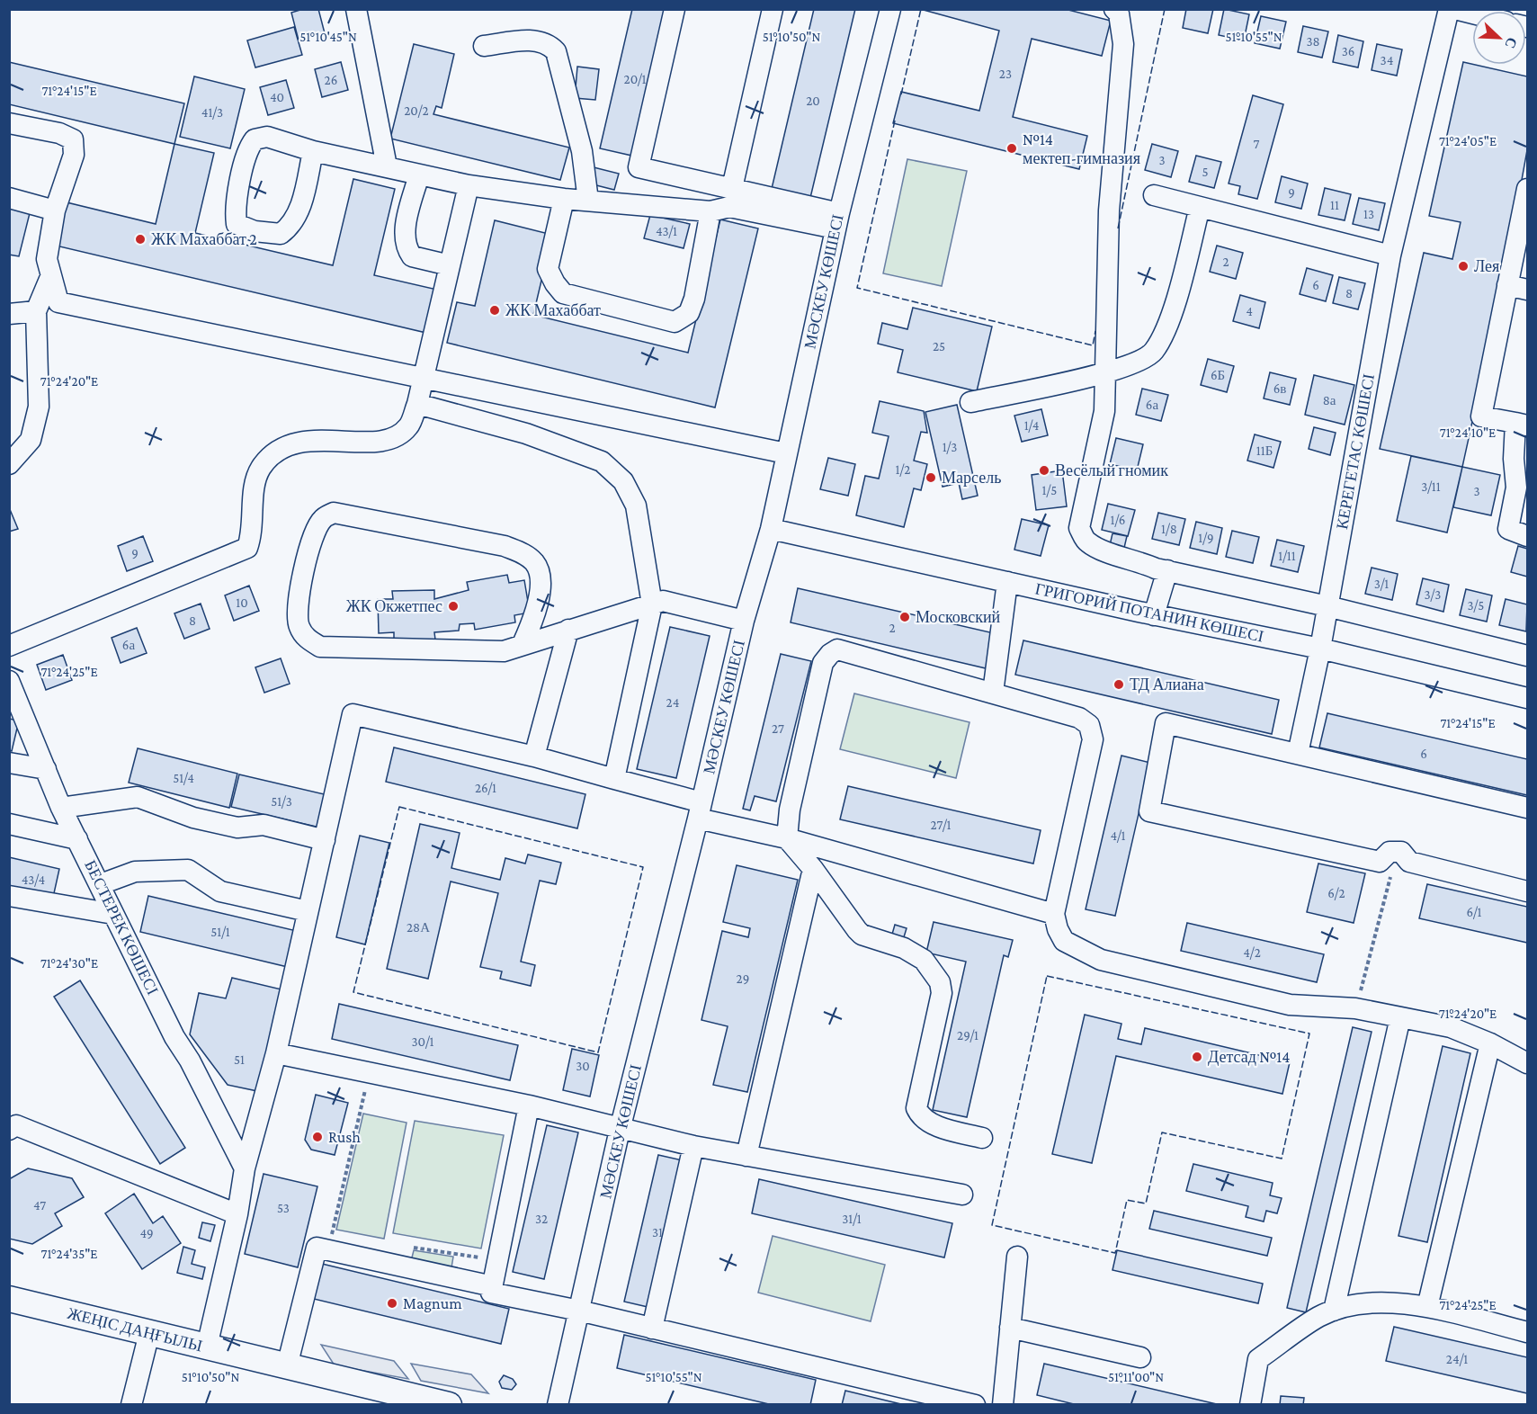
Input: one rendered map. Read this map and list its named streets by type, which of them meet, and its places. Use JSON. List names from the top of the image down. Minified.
{"streets":{"main road":["ЖЕҢІС ДАҢҒЫЛЫ"],"street":["МӘСКЕУ КӨШЕСІ","КЕРЕГЕТАС КӨШЕСІ","ГРИГОРИЙ ПОТАНИН КӨШЕСІ","БЕСТЕРЕК КӨШЕСІ"]},"crossings":[["МӘСКЕУ КӨШЕСІ","ГРИГОРИЙ ПОТАНИН КӨШЕСІ"],["КЕРЕГЕТАС КӨШЕСІ","ГРИГОРИЙ ПОТАНИН КӨШЕСІ"]],"places":["№14 мектеп-гимназия","ЖК Махаббат 2","Лея","ЖК Махаббат","Весёлый гномик","Марсель","ЖК Окжетпес","Московский","ТД Алиана","Детсад №14","Rush","Magnum"],"house_numbers":["38","36","34","23","20/1","26","40","20","20/2","41/3","7","3","5","9","11","13","43/1","2","6","8","4","25","6Б","6в","8а","6а","1/4","1/3","11Б","1/2","3/11","1/5","3","1/6","1/8","1/9","9","1/11","3/1","3/3","10","3/5","8","2","6а","24","27","6","51/4","26/1","51/3","27/1","4/1","43/4","6/2","6/1","28А","51/1","4/2","29","29/1","30/1","51","30","47","53","32","31/1","31","49","24/1"],"north":"bottom right","coordinates":["51°10'45\"N","51°10'50\"N","51°10'55\"N","71°24'15\"E","71°24'05\"E","71°24'20\"E","71°24'10\"E","71°24'25\"E","71°24'30\"E","71°24'35\"E","51°11'00\"N"]}
